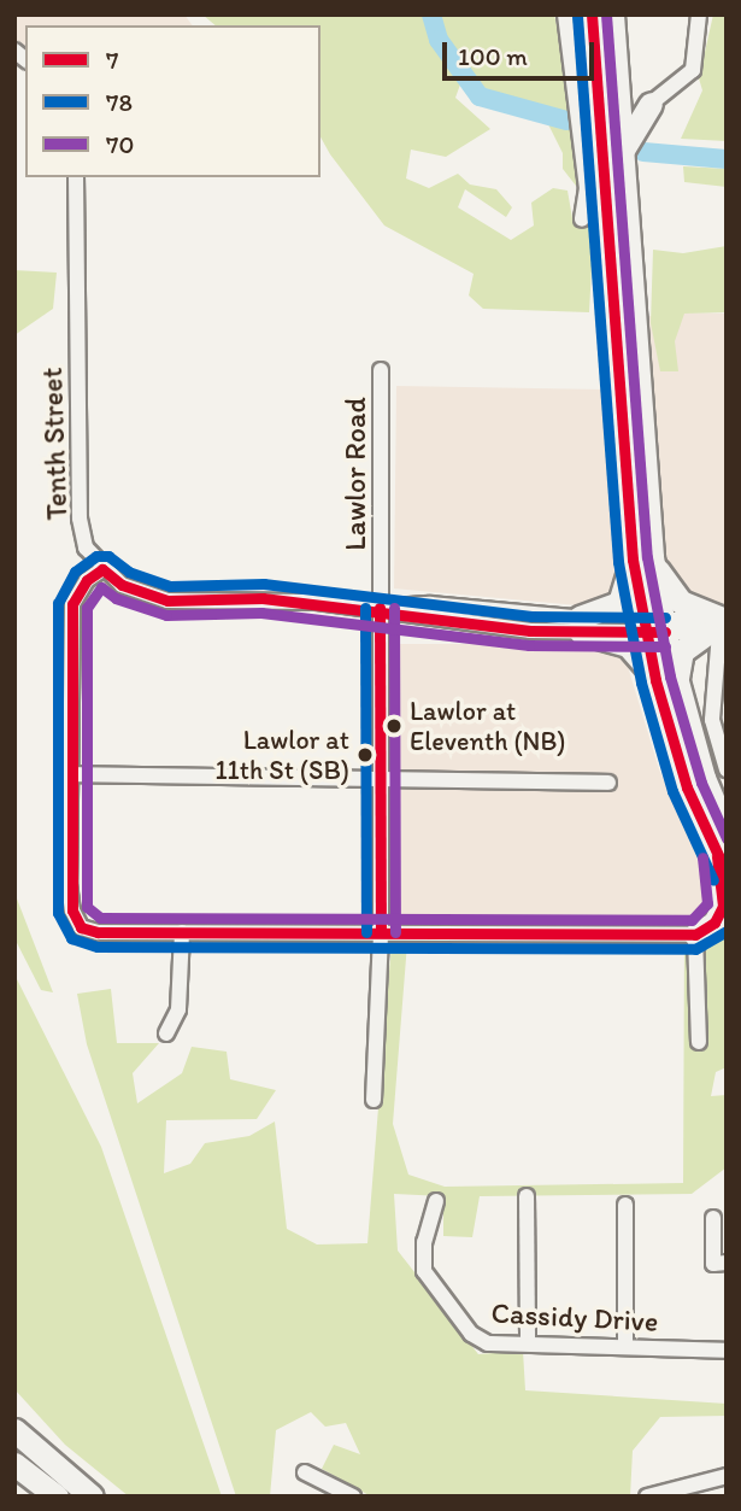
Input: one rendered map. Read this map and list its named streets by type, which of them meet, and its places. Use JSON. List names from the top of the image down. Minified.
{"streets":{"street":["Tenth Street","Lawlor Road","Cassidy Drive"]},"places":["Lawlor at Eleventh (NB)","Lawlor at 11th St (SB)"],"lines":["transit line 7","transit line 70","transit line 78"],"legend":["7","78","70"],"scale_bar":"100 m"}
